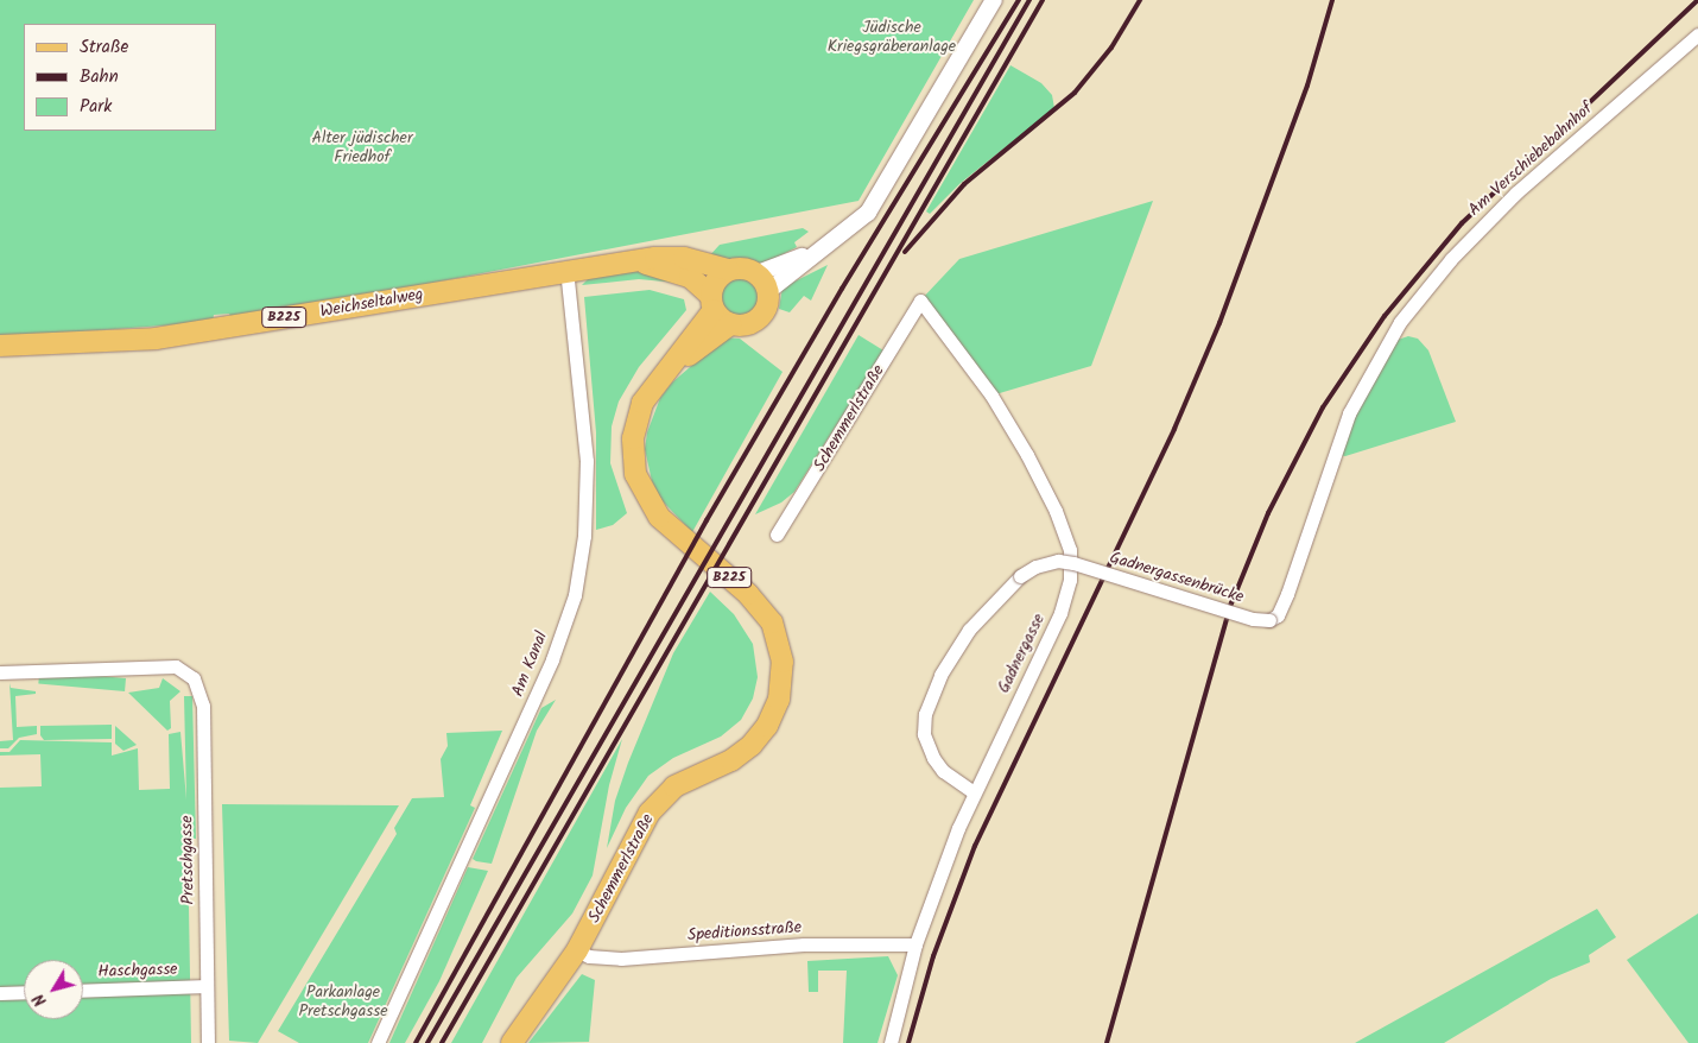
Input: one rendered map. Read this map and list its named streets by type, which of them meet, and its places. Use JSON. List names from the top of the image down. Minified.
{"streets":{"main road":["Weichseltalweg","B225","Schemmerlstraße"],"street":["Am Verschiebebahnhof","Gadnergassenbrücke","Gadnergasse","Am Kanal","Pretschgasse","Speditionsstraße","Haschgasse"]},"crossings":[["Am Verschiebebahnhof","Gadnergassenbrücke"],["Weichseltalweg","B225"],["Weichseltalweg","Am Kanal"],["B225","Schemmerlstraße"],["Schemmerlstraße","Gadnergasse"],["Schemmerlstraße","Speditionsstraße"],["Gadnergassenbrücke","Gadnergasse"],["Gadnergasse","Speditionsstraße"],["Pretschgasse","Haschgasse"]],"parks":["Jüdische Kriegsgräberanlage","Alter jüdischer Friedhof","Parkanlage Pretschgasse"],"legend":["Straße","Bahn","Park"],"north":"bottom left"}
